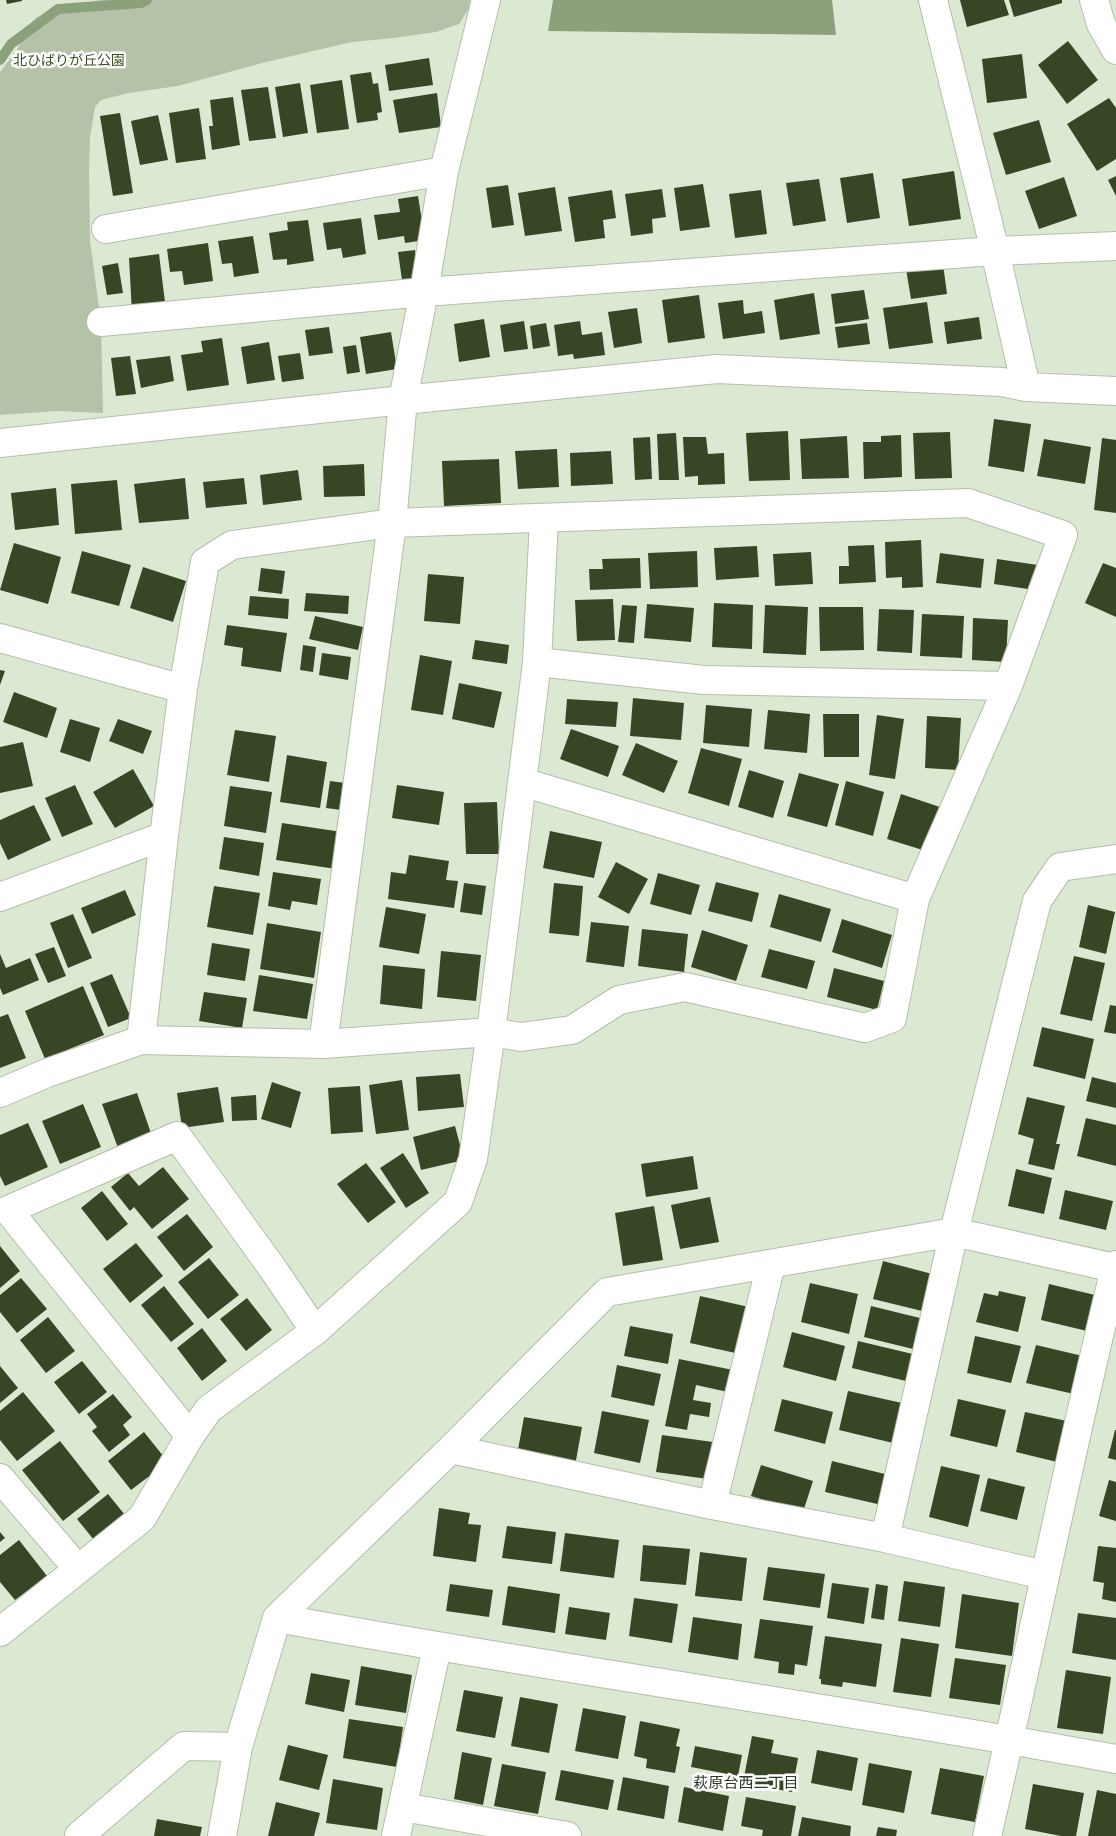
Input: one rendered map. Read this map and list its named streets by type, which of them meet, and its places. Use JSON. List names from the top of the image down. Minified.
{"districts":["萩原台西二丁目"],"parks":["北ひばりが丘公園"]}
